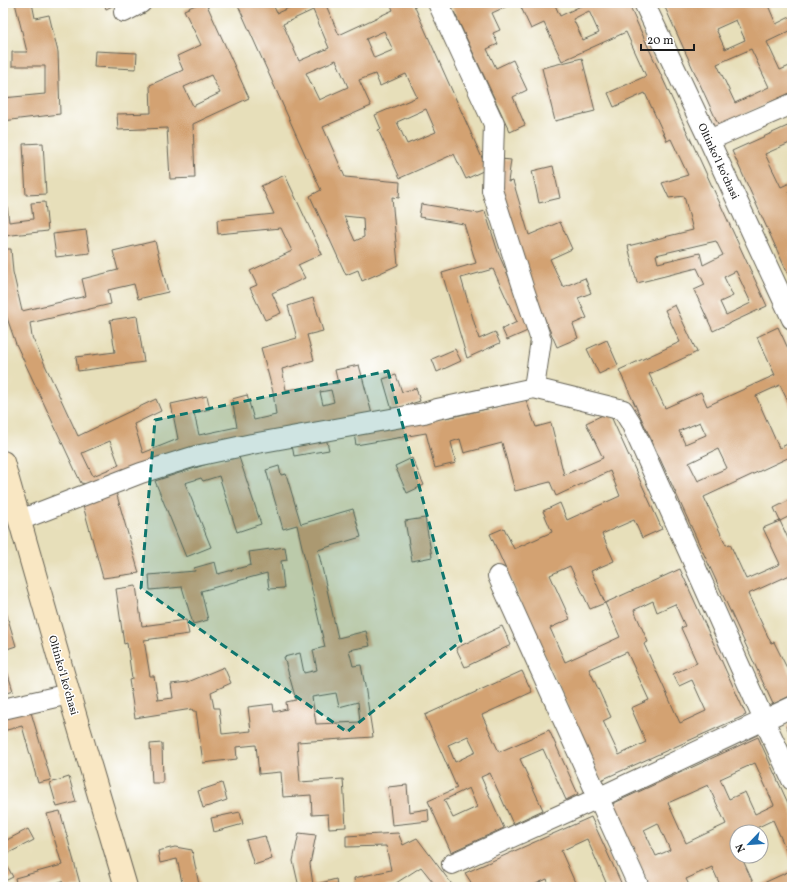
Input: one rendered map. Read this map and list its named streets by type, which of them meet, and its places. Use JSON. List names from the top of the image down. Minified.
{"streets":{"main road":["Oltinkoʻl koʻchasi"]},"scale_bar":"20 m","north":"bottom left"}
